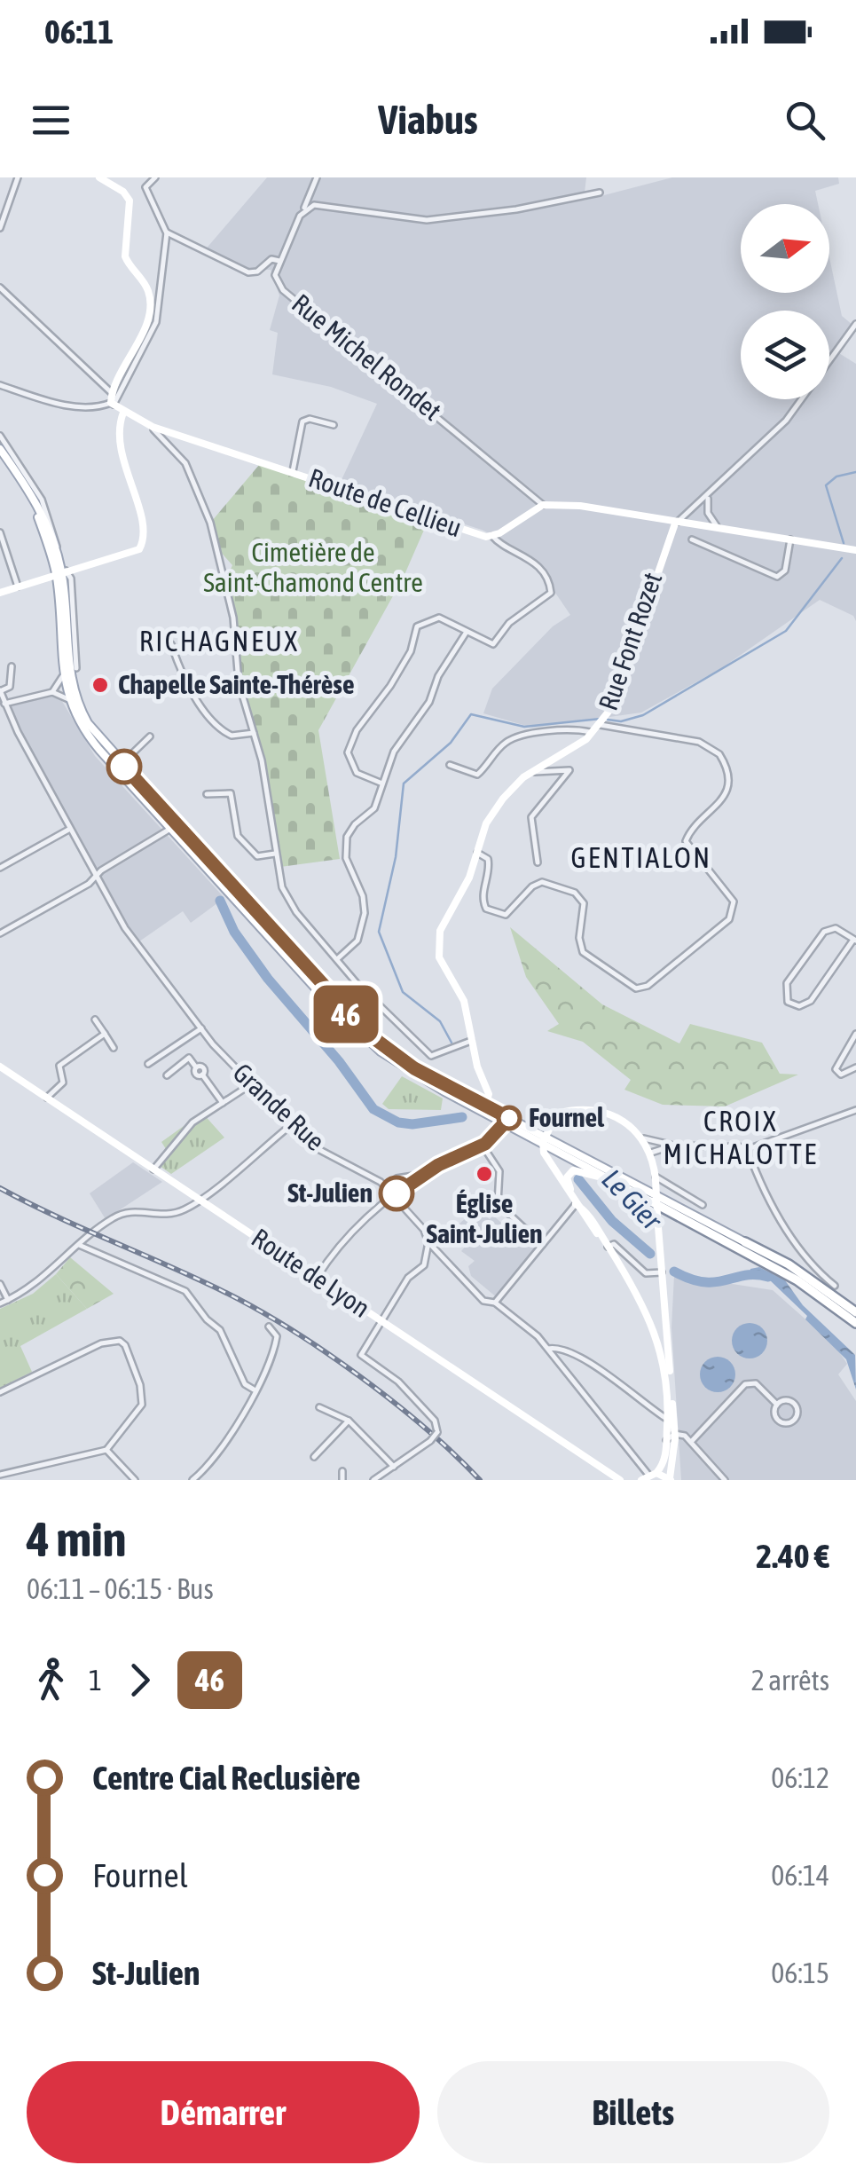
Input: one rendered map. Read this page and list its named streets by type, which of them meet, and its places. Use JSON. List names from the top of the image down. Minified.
{"streets":{"main road":["Route de Cellieu","Rue Font Rozet","Route de Lyon"],"street":["Rue Michel Rondet","Grande Rue"]},"crossings":[["Rue Michel Rondet","Route de Cellieu"]],"districts":["RICHAGNEUX","GENTIALON","CROIX MICHALOTTE"],"water":["Le Gier"],"parks":["Cimetière de Saint-Chamond Centre"],"places":["Chapelle Sainte-Thérèse","Fournel","Église Saint-Julien","St-Julien"],"lines":["bus line 46"],"north":"right","page":{"status":"06:11","header":"Viabus","on_map":"46","heading":["4 min","06:11 – 06:15 · Bus","2.40 €"],"legs":["1","46","2 arrêts"],"list":[{"name":"Centre Cial Reclusière","value":"06:12"},{"name":"Fournel","value":"06:14"},{"name":"St-Julien","value":"06:15"}],"buttons":["Démarrer","Billets"]}}
